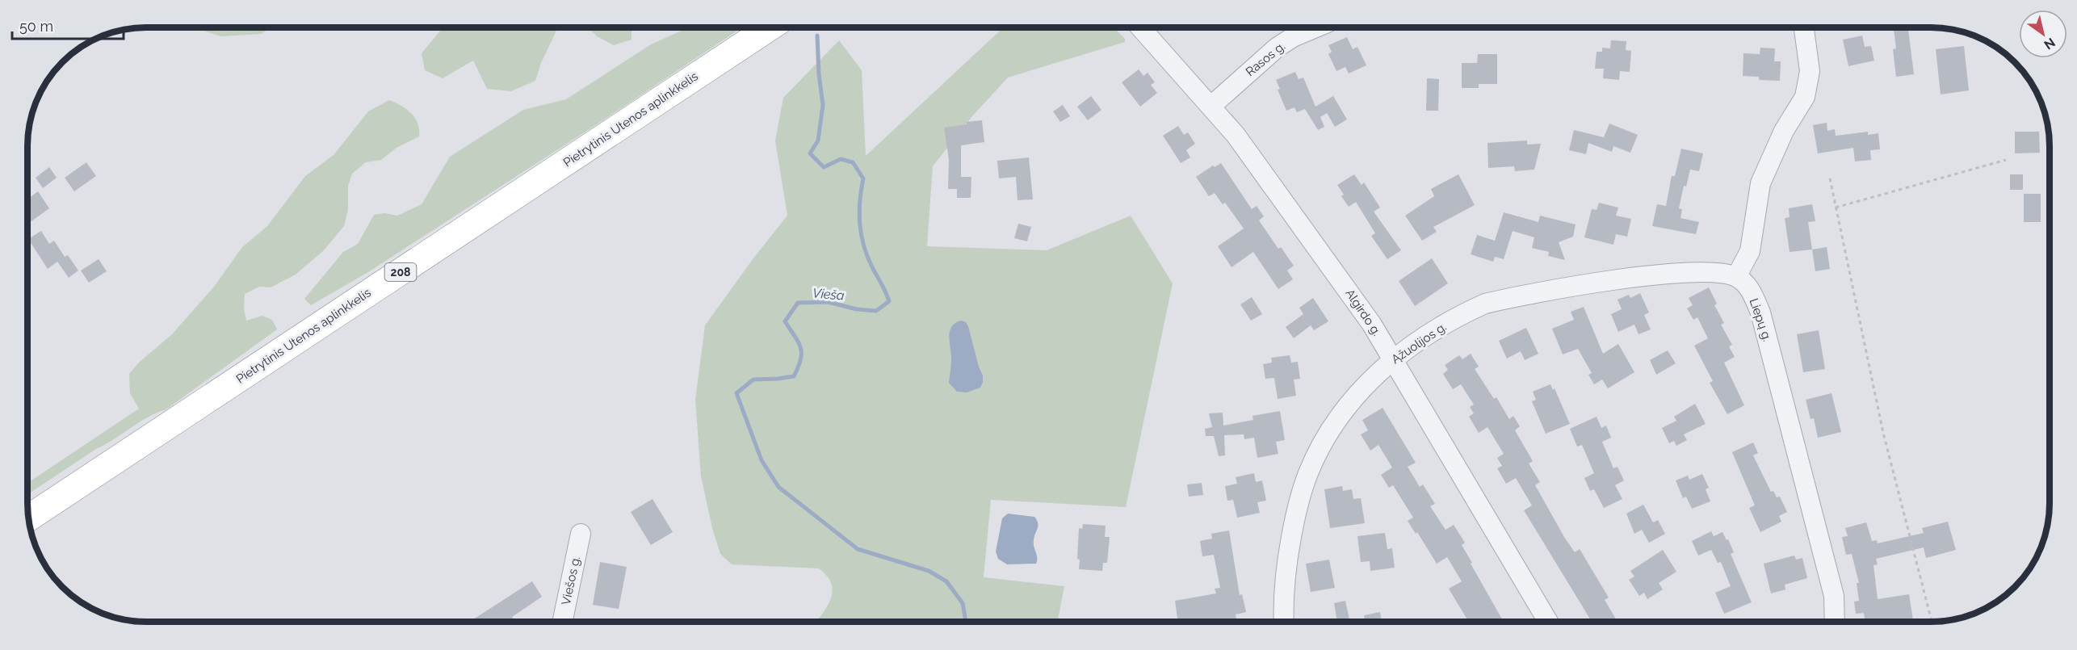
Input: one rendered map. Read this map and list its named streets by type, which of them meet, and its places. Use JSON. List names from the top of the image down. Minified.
{"streets":{"highway":["Pietrytinis Utenos aplinkkelis","208"],"street":["Rasos g.","Algirdo g.","Liepų g.","Ąžuolijos g.","Viešos g."]},"crossings":[["Rasos g.","Algirdo g."],["Algirdo g.","Ąžuolijos g."],["Liepų g.","Ąžuolijos g."]],"water":["Vieša"],"scale_bar":"50 m","north":"bottom right"}
